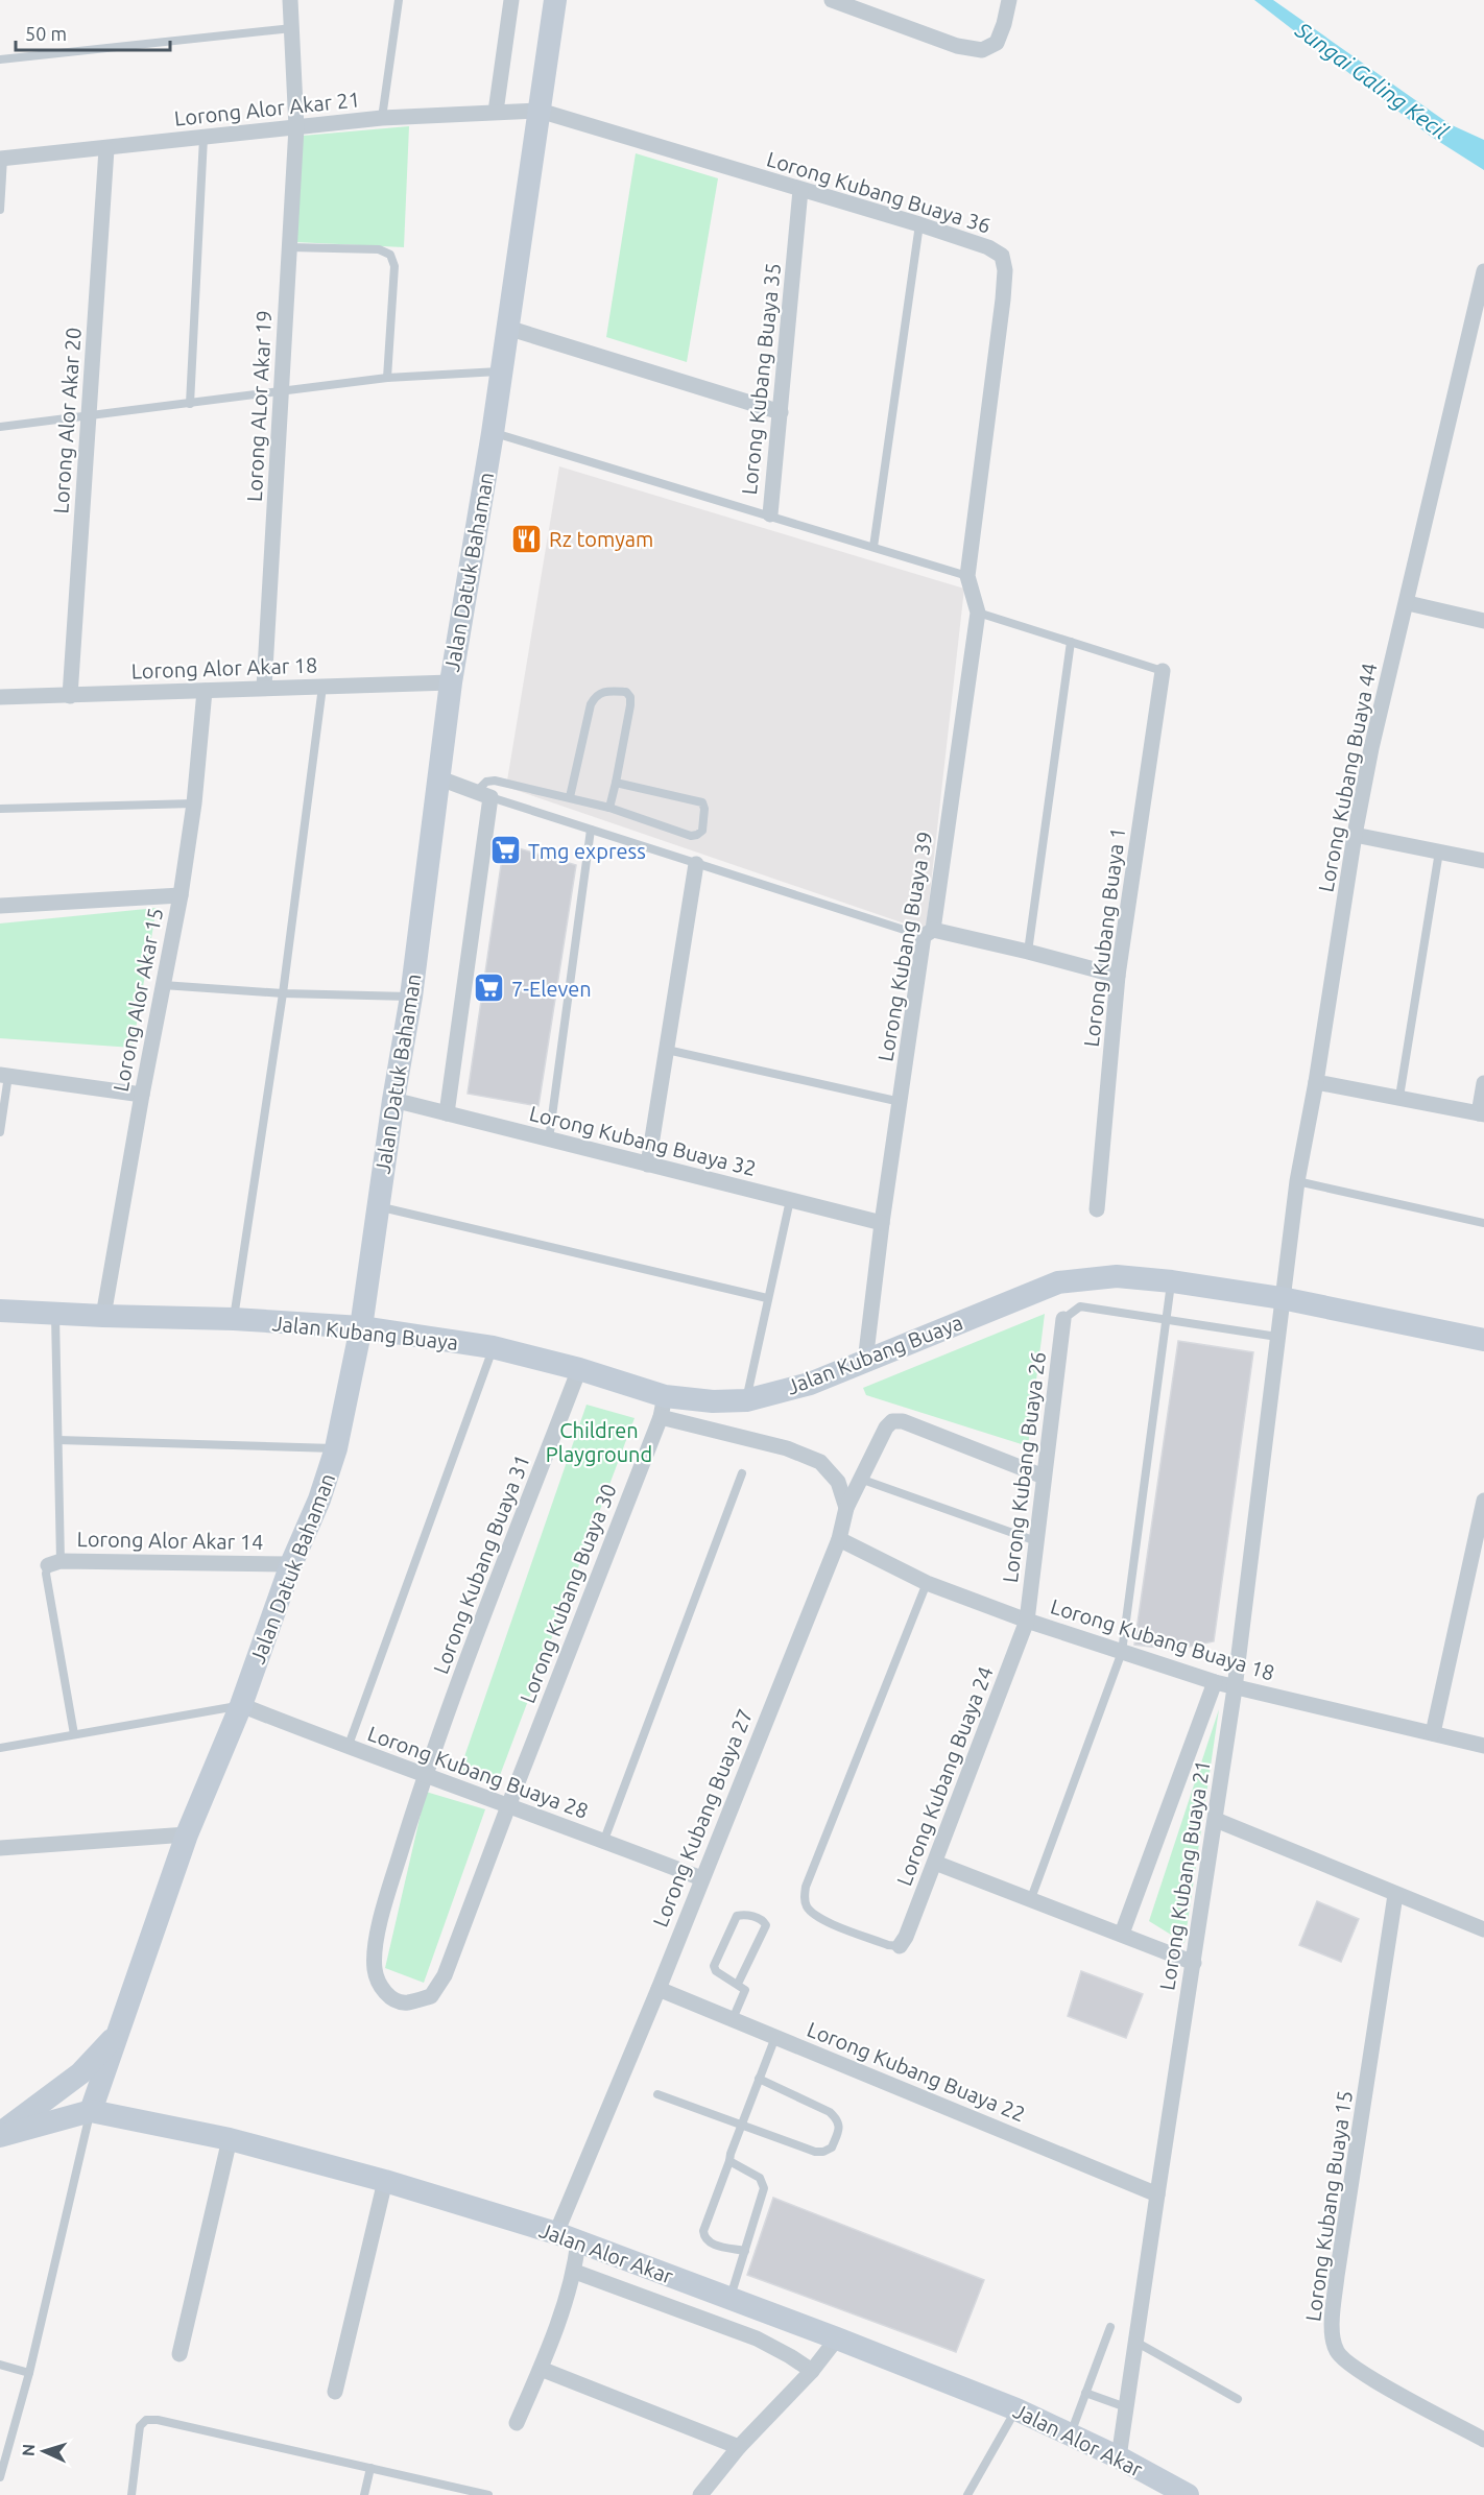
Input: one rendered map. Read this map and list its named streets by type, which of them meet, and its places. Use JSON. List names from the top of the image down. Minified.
{"streets":{"street":["Lorong Alor Akar 21","Lorong Kubang Buaya 36","Lorong Kubang Buaya 35","Lorong ALor Akar 19","Lorong Alor Akar 20","Jalan Datuk Bahaman","Lorong Alor Akar 18","Lorong Kubang Buaya 44","Lorong Kubang Buaya 1","Lorong Kubang Buaya 39","Lorong Alor Akar 15","Lorong Kubang Buaya 32","Jalan Kubang Buaya","Lorong Kubang Buaya 26","Lorong Alor Akar 14","Lorong Kubang Buaya 31","Lorong Kubang Buaya 30","Lorong Kubang Buaya 18","Lorong Kubang Buaya 28","Lorong Kubang Buaya 24","Lorong Kubang Buaya 27","Lorong Kubang Buaya 21","Lorong Kubang Buaya 22","Lorong Kubang Buaya 15","Jalan Alor Akar"]},"crossings":[["Lorong Alor Akar 21","Lorong Kubang Buaya 36"],["Lorong Alor Akar 21","Lorong ALor Akar 19"],["Lorong Alor Akar 21","Lorong Alor Akar 20"],["Lorong Alor Akar 21","Jalan Datuk Bahaman"],["Lorong Kubang Buaya 36","Lorong Kubang Buaya 35"],["Lorong Kubang Buaya 36","Jalan Datuk Bahaman"],["Lorong Kubang Buaya 36","Lorong Kubang Buaya 39"],["Lorong Kubang Buaya 35","Lorong Kubang Buaya 39"],["Lorong ALor Akar 19","Lorong Alor Akar 18"],["Lorong Alor Akar 20","Lorong Alor Akar 18"],["Jalan Datuk Bahaman","Lorong Alor Akar 18"],["Jalan Datuk Bahaman","Lorong Kubang Buaya 32"],["Jalan Datuk Bahaman","Jalan Kubang Buaya"],["Jalan Datuk Bahaman","Lorong Alor Akar 14"],["Jalan Datuk Bahaman","Lorong Kubang Buaya 28"],["Jalan Datuk Bahaman","Jalan Alor Akar"],["Lorong Alor Akar 18","Lorong Alor Akar 15"],["Lorong Kubang Buaya 44","Jalan Kubang Buaya"],["Lorong Kubang Buaya 44","Lorong Kubang Buaya 21"],["Lorong Kubang Buaya 39","Lorong Kubang Buaya 32"],["Lorong Kubang Buaya 39","Jalan Kubang Buaya"],["Lorong Alor Akar 15","Jalan Kubang Buaya"],["Jalan Kubang Buaya","Lorong Kubang Buaya 31"],["Jalan Kubang Buaya","Lorong Kubang Buaya 30"],["Jalan Kubang Buaya","Lorong Kubang Buaya 21"],["Lorong Kubang Buaya 26","Lorong Kubang Buaya 18"],["Lorong Kubang Buaya 26","Lorong Kubang Buaya 24"],["Lorong Kubang Buaya 26","Lorong Kubang Buaya 27"],["Lorong Kubang Buaya 31","Lorong Kubang Buaya 30"],["Lorong Kubang Buaya 31","Lorong Kubang Buaya 28"],["Lorong Kubang Buaya 30","Lorong Kubang Buaya 28"],["Lorong Kubang Buaya 18","Lorong Kubang Buaya 24"],["Lorong Kubang Buaya 18","Lorong Kubang Buaya 27"],["Lorong Kubang Buaya 18","Lorong Kubang Buaya 21"],["Lorong Kubang Buaya 28","Lorong Kubang Buaya 27"],["Lorong Kubang Buaya 27","Lorong Kubang Buaya 22"],["Lorong Kubang Buaya 27","Jalan Alor Akar"],["Lorong Kubang Buaya 21","Lorong Kubang Buaya 22"],["Lorong Kubang Buaya 21","Jalan Alor Akar"]],"water":["Sungai Galing Kecil"],"parks":["Children Playground"],"places":{"restaurant":["Rz tomyam"],"supermarket":["Tmg express","7-Eleven"]},"scale_bar":"50 m","north":"left"}
